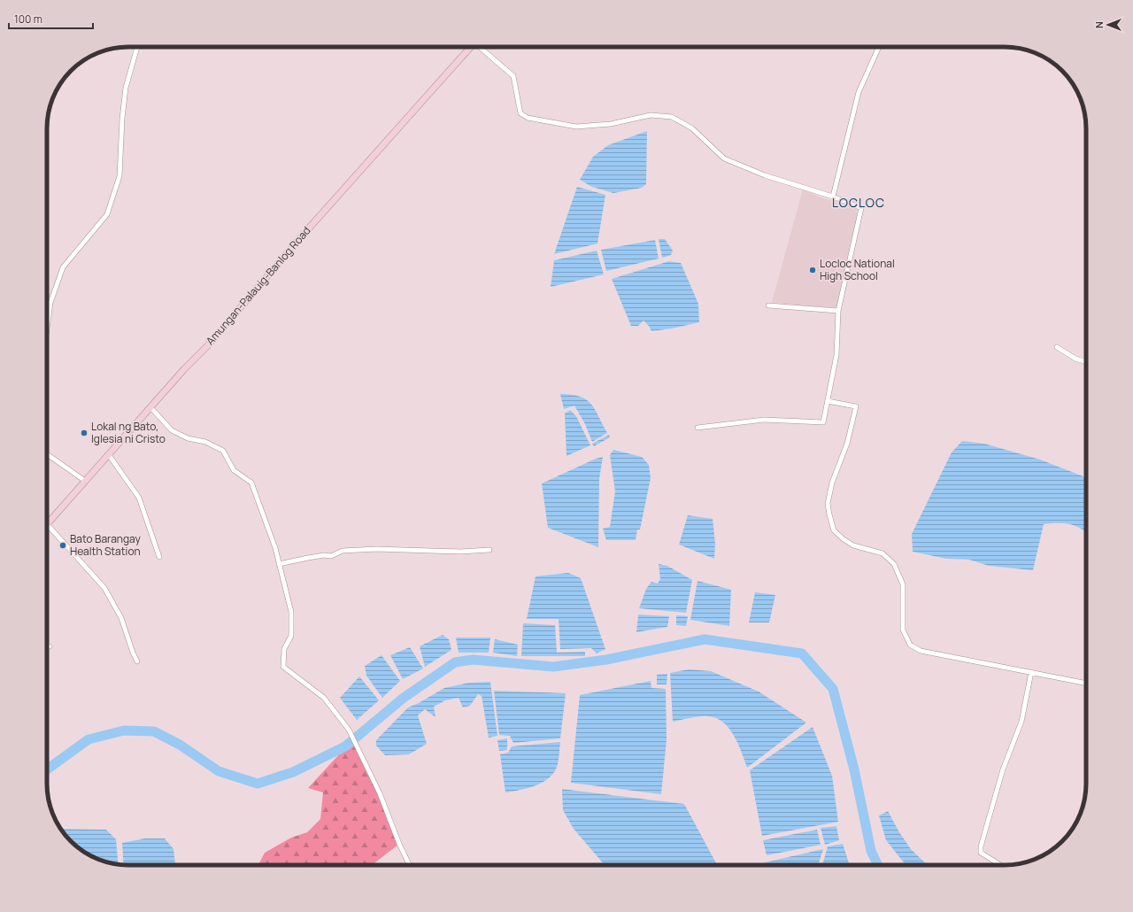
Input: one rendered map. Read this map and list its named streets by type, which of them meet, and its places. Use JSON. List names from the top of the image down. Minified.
{"streets":{"main road":["Amungan-Palauig-Banlog Road"]},"districts":["LOCLOC"],"places":["Locloc National High School","Lokal ng Bato, Iglesia ni Cristo","Bato Barangay Health Station"],"scale_bar":"100 m","north":"left"}
